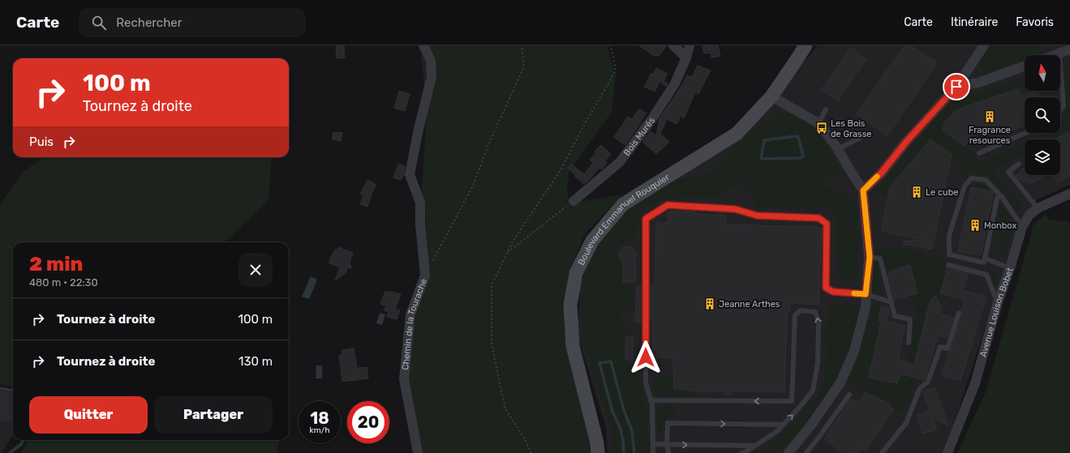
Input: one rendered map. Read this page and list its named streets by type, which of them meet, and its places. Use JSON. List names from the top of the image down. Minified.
{"streets":{"street":["Bois Murés","Boulevard Emmanuel Rouquier","Avenue Louison Bobet","Chemin de la Tourache"]},"places":{"building":["Fragrance resources","Le cube","Monbox","Jeanne Arthes"],"bus stop":["Les Bois de Grasse"]},"north":"top","page":{"header":"Carte","search":"Rechercher","nav":["Carte","Itinéraire","Favoris"],"turn":["100 m","Tournez à droite"],"then":"Puis","heading":["2 min","480 m · 22:30"],"list":[{"name":"Tournez à droite","value":"100 m"},{"name":"Tournez à droite","value":"130 m"}],"buttons":["Quitter","Partager"],"speed":"18 km/h","limit":"20"}}
